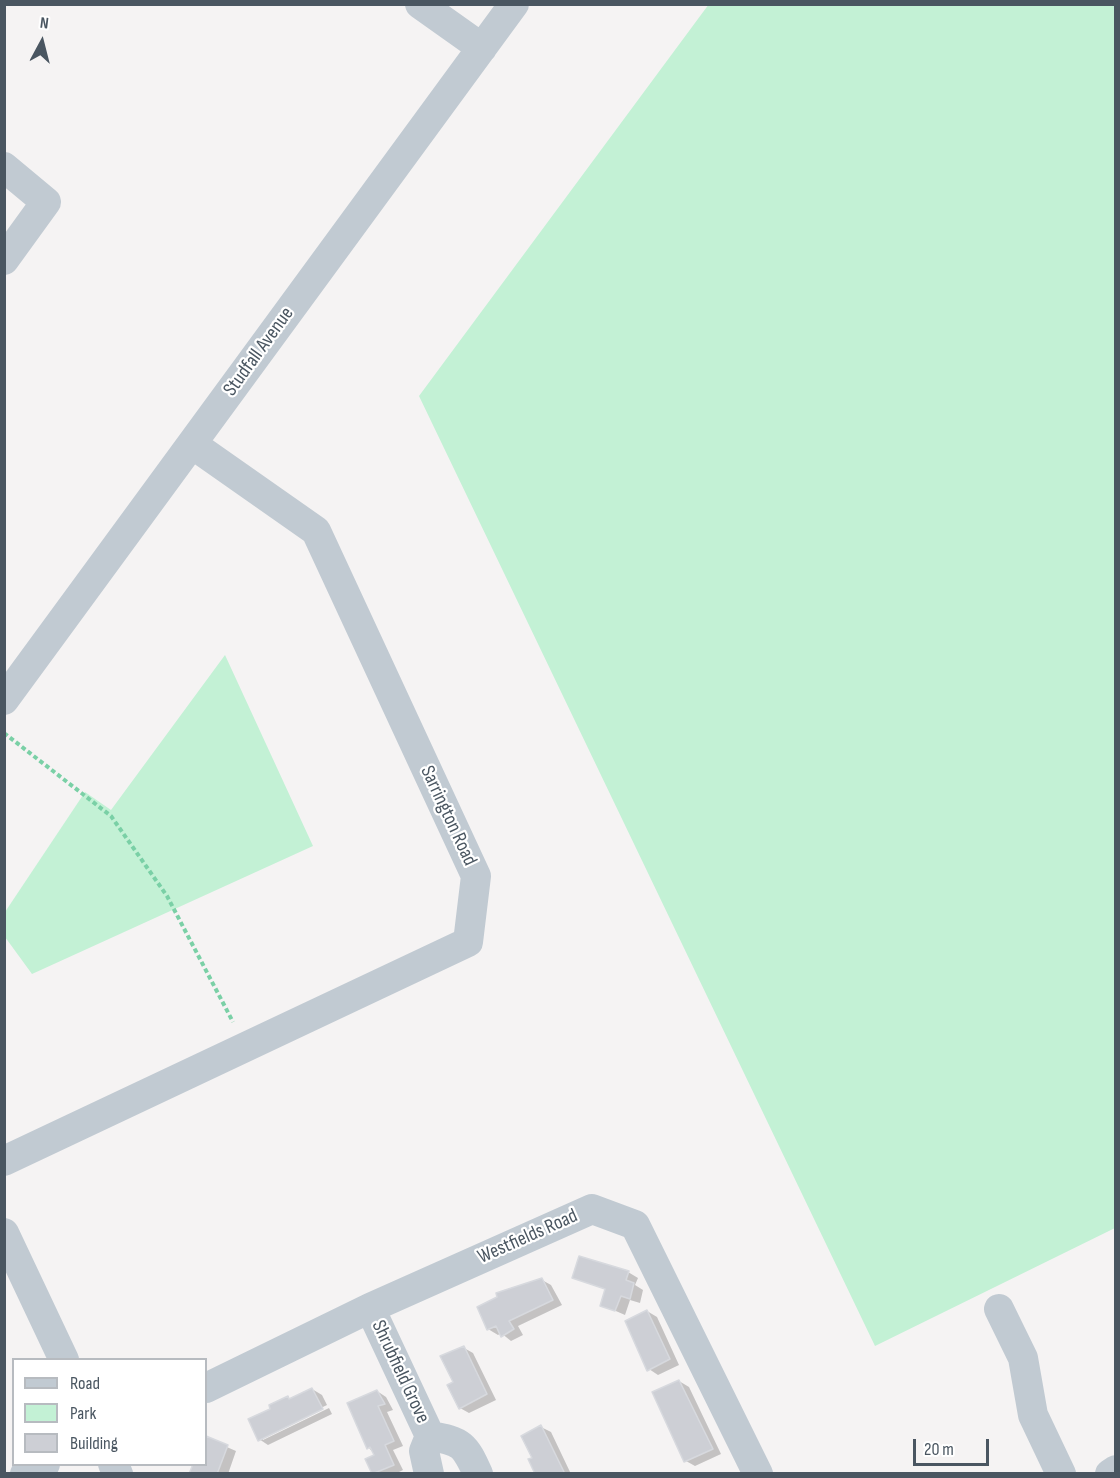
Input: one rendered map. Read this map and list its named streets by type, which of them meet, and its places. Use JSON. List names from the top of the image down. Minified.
{"streets":{"street":["Studfall Avenue","Sarrington Road","Westfields Road","Shrubfield Grove"]},"crossings":[["Studfall Avenue","Sarrington Road"],["Westfields Road","Shrubfield Grove"]],"legend":["Road","Park","Building"],"scale_bar":"20 m","north":"top"}
